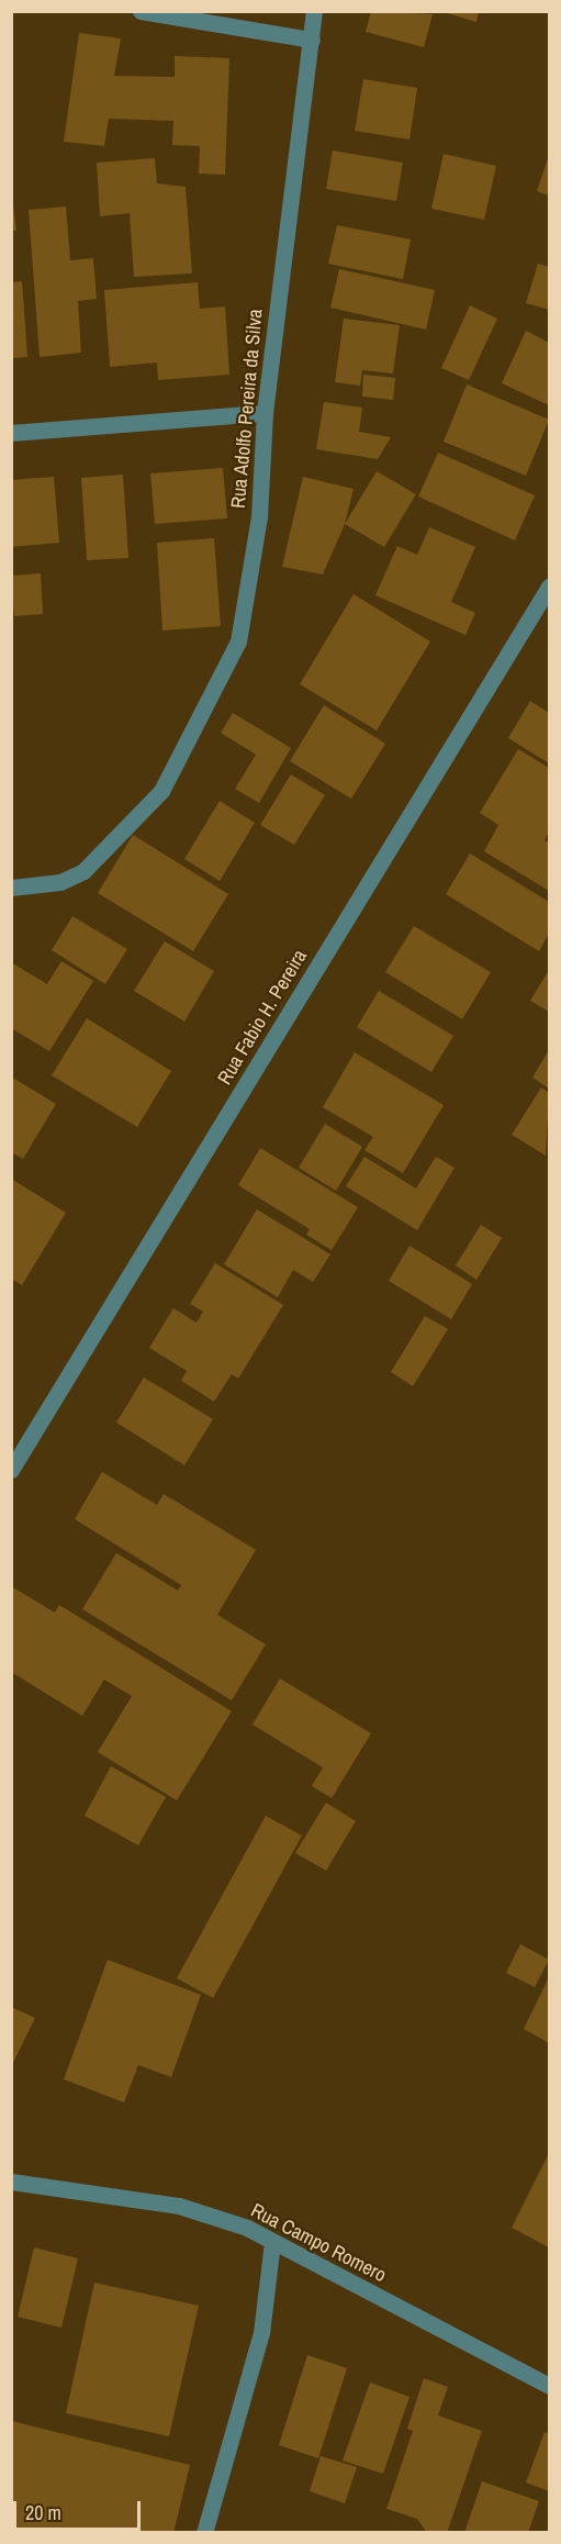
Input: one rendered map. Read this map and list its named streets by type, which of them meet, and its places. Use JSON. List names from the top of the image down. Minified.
{"streets":{"street":["Rua Adolfo Pereira da Silva","Rua Fabio H. Pereira","Rua Campo Romero"]},"scale_bar":"20 m"}
